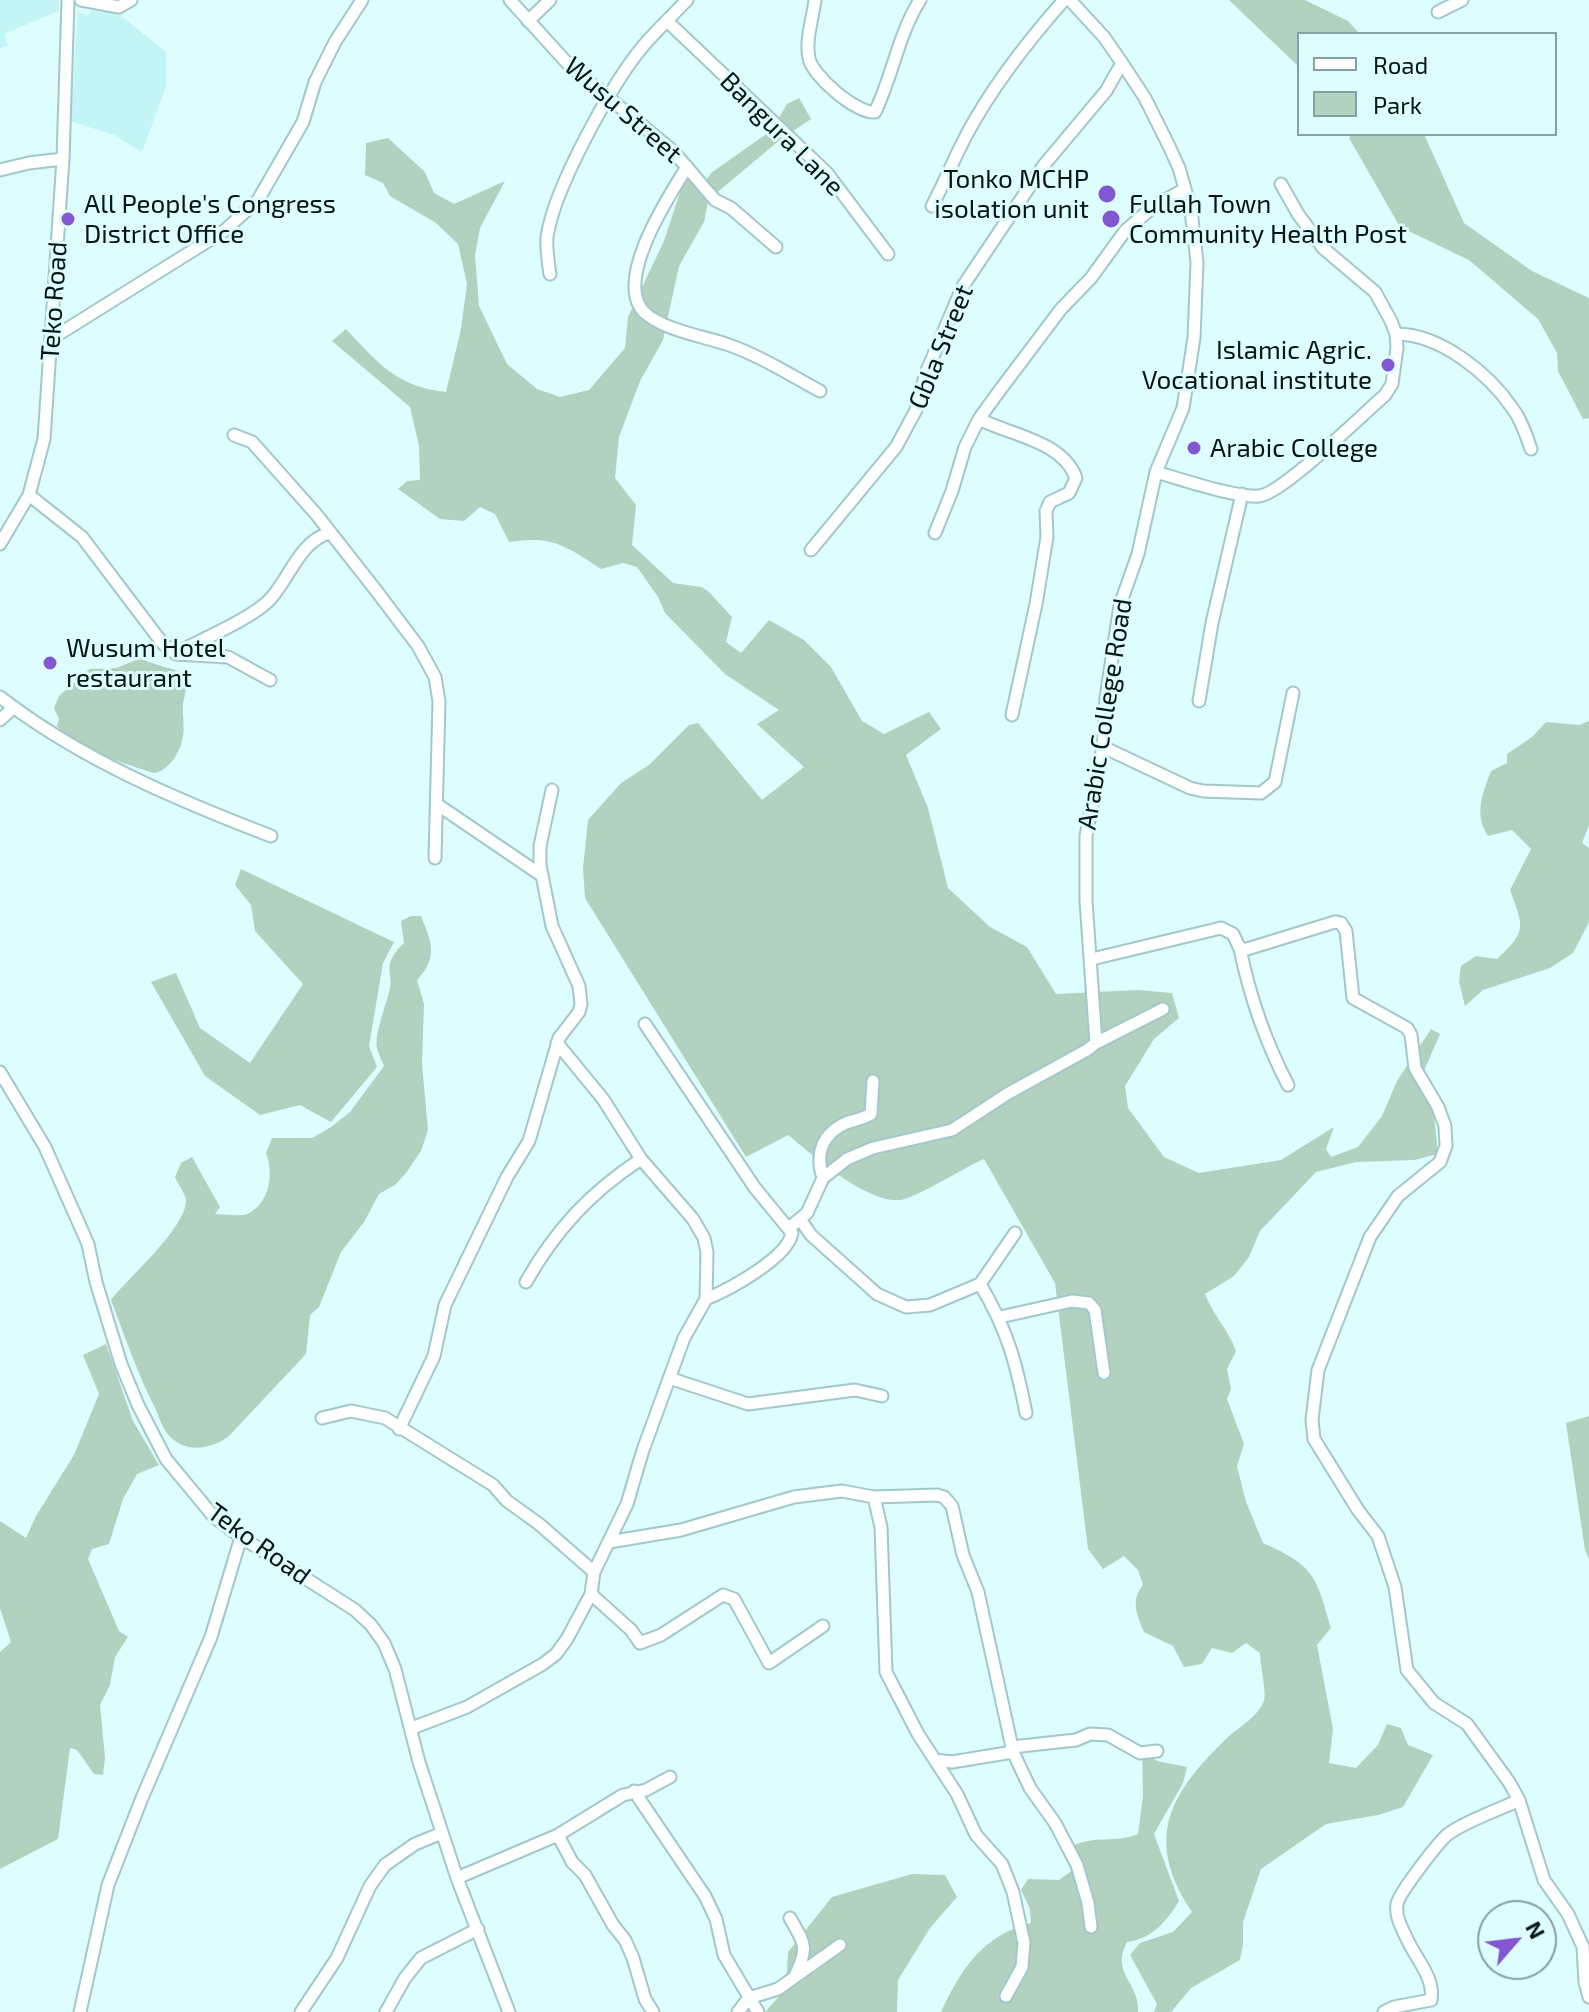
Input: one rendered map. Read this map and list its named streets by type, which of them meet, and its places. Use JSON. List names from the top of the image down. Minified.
{"streets":{"street":["Wusu Street","Bangura Lane","Teko Road","Gbla Street","Arabic College Road"]},"crossings":[["Gbla Street","Arabic College Road"]],"places":["Tonko MCHP isolation unit","All People's Congress District Office","Fullah Town Community Health Post","Islamic Agric. Vocational institute","Arabic College","Wusum Hotel restaurant"],"legend":["Road","Park"],"north":"top right"}
